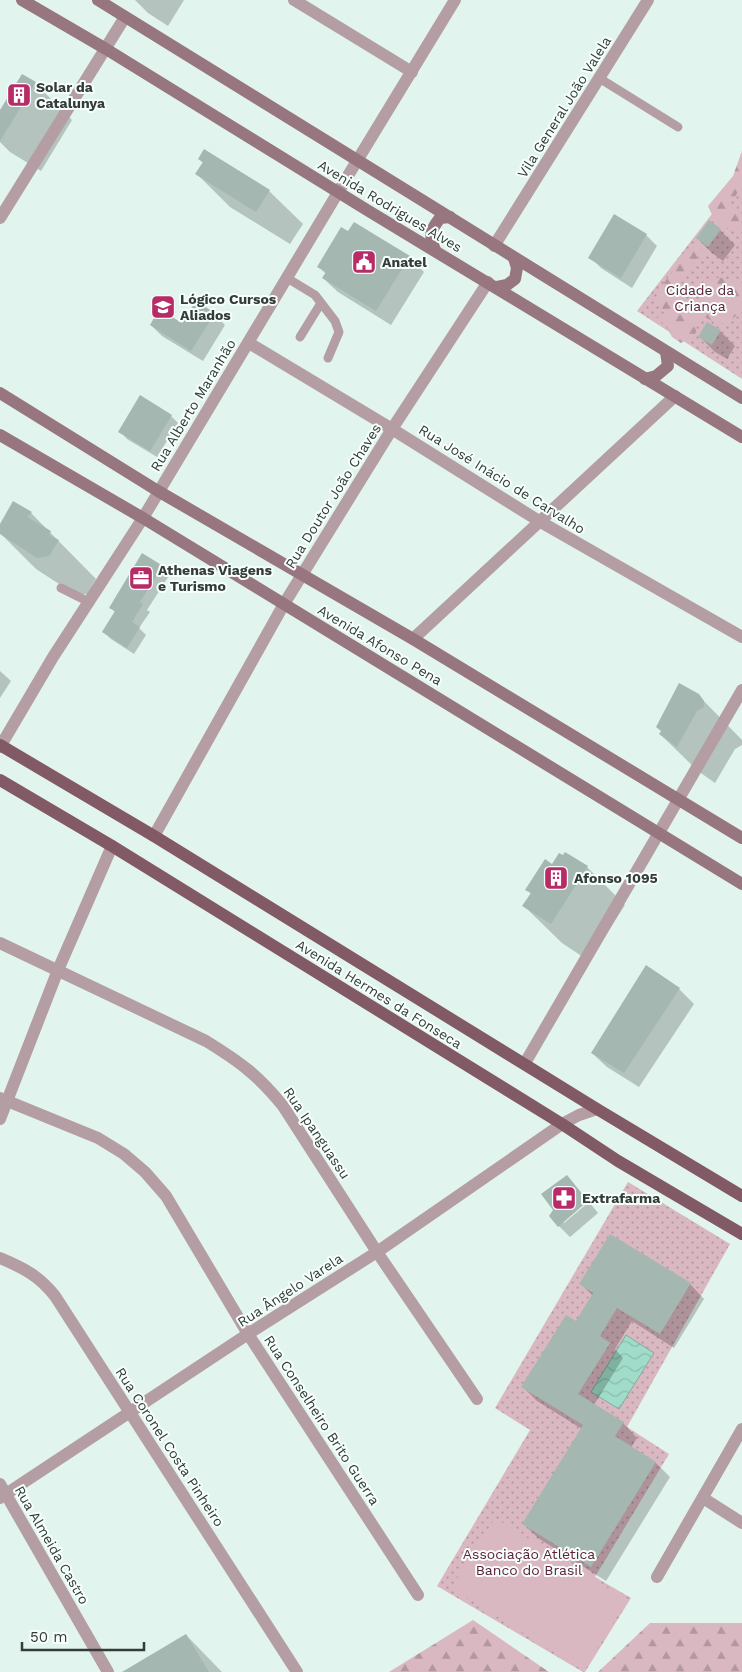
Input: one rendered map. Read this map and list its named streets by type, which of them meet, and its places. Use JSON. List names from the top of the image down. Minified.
{"streets":{"main road":["Avenida Rodrigues Alves","Avenida Afonso Pena","Avenida Hermes da Fonseca"],"street":["Vila General João Valela","Rua Alberto Maranhão","Rua José Inácio de Carvalho","Rua Doutor João Chaves","Rua Ipanguassu","Rua Ângelo Varela","Rua Conselheiro Brito Guerra","Rua Coronel Costa Pinheiro","Rua Almeida Castro"]},"crossings":[["Vila General João Valela","Avenida Rodrigues Alves"],["Avenida Rodrigues Alves","Rua Alberto Maranhão"],["Avenida Rodrigues Alves","Rua Doutor João Chaves"],["Rua Alberto Maranhão","Rua José Inácio de Carvalho"],["Rua Alberto Maranhão","Avenida Afonso Pena"],["Rua Alberto Maranhão","Avenida Hermes da Fonseca"],["Rua José Inácio de Carvalho","Rua Doutor João Chaves"],["Rua Doutor João Chaves","Avenida Afonso Pena"],["Rua Doutor João Chaves","Avenida Hermes da Fonseca"],["Avenida Hermes da Fonseca","Rua Ângelo Varela"],["Rua Ipanguassu","Rua Ângelo Varela"],["Rua Ângelo Varela","Rua Conselheiro Brito Guerra"],["Rua Ângelo Varela","Rua Coronel Costa Pinheiro"],["Rua Ângelo Varela","Rua Almeida Castro"]],"parks":["Cidade da Criança","Associação Atlética Banco do Brasil"],"places":{"building":["Solar da Catalunya","Afonso 1095"],"public building":["Anatel"],"school or university":["Lógico Cursos Aliados"],"office":["Athenas Viagens e Turismo"],"pharmacy":["Extrafarma"]},"scale_bar":"50 m"}
